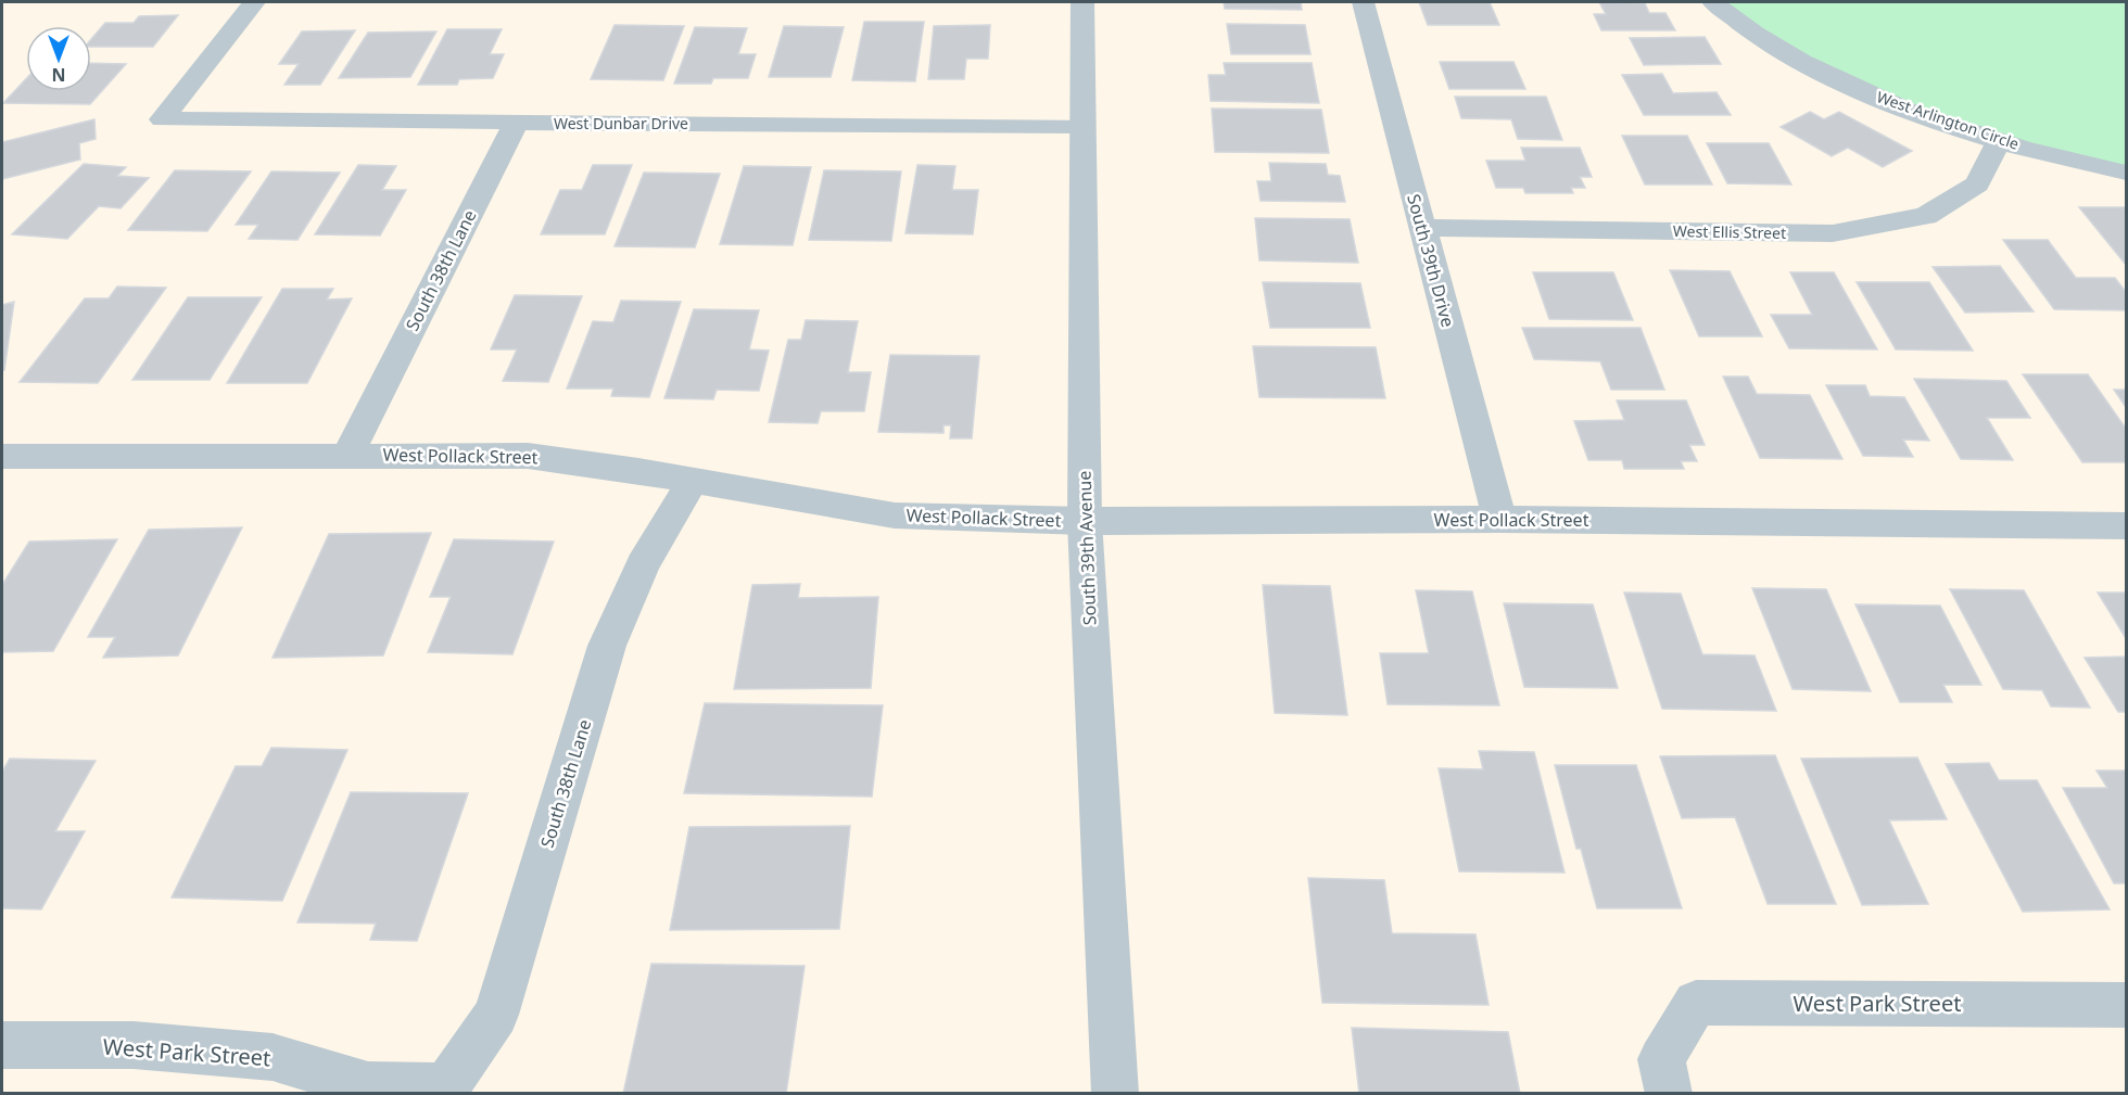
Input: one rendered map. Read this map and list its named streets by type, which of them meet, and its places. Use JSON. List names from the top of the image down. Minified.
{"streets":{"street":["West Arlington Circle","West Dunbar Drive","West Ellis Street","South 39th Drive","South 38th Lane","West Pollack Street","South 39th Avenue","West Park Street"]},"crossings":[["West Arlington Circle","West Ellis Street"],["West Dunbar Drive","South 38th Lane"],["West Dunbar Drive","South 39th Avenue"],["West Ellis Street","South 39th Drive"],["South 39th Drive","West Pollack Street"],["South 38th Lane","West Pollack Street"],["South 38th Lane","West Park Street"],["West Pollack Street","South 39th Avenue"]],"north":"bottom"}
